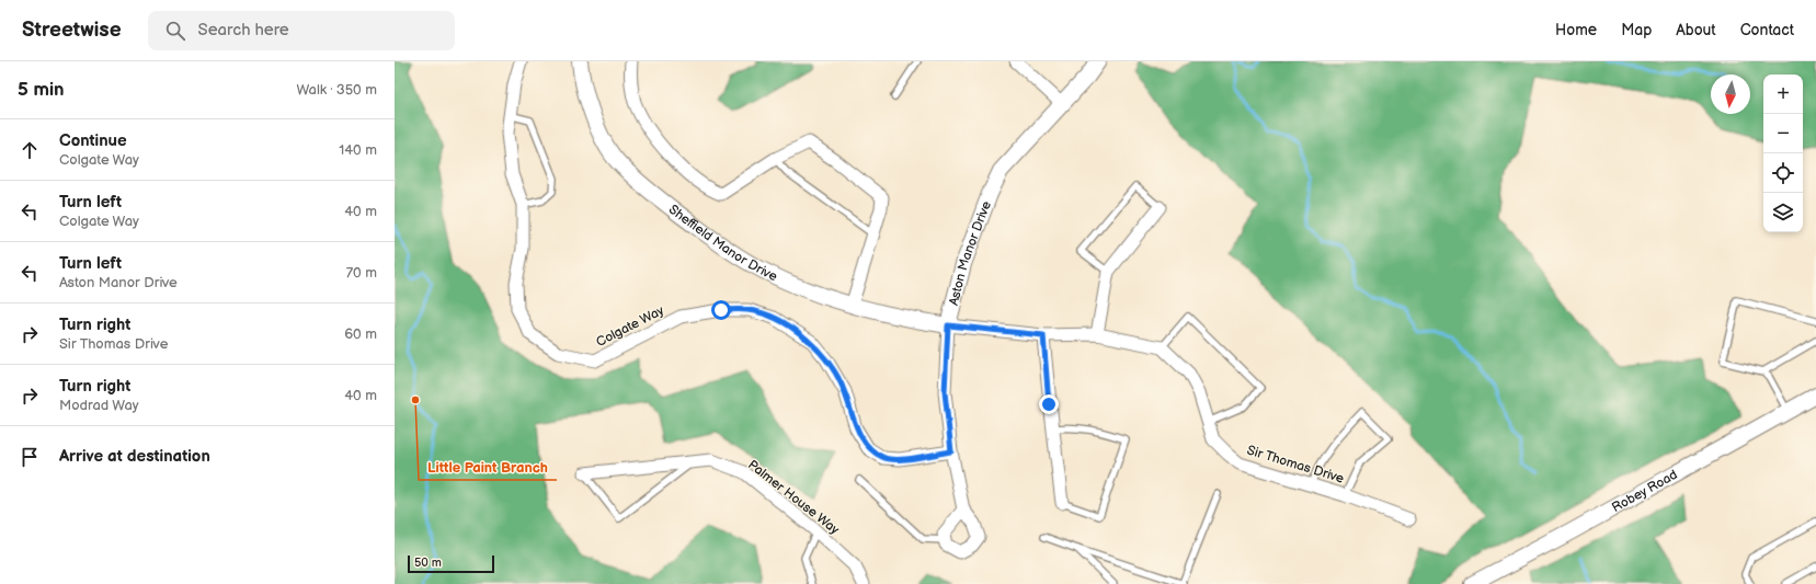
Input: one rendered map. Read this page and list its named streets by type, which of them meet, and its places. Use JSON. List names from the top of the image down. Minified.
{"streets":{"street":["Sheffield Manor Drive","Aston Manor Drive","Colgate Way","Sir Thomas Drive","Robey Road","Palmer House Way"]},"crossings":[["Sheffield Manor Drive","Aston Manor Drive"],["Aston Manor Drive","Colgate Way"]],"places":["Little Paint Branch"],"scale_bar":"50 m","north":"bottom","page":{"header":"Streetwise","search":"Search here","nav":["Home","Map","About","Contact"],"heading":["5 min","Walk · 350 m"],"map_buttons":["+","−"],"list":[["Continue","Colgate Way","140 m"],["Turn left","Colgate Way","40 m"],["Turn left","Aston Manor Drive","70 m"],["Turn right","Sir Thomas Drive","60 m"],["Turn right","Modrad Way","40 m"],"Arrive at destination"],"scale":"50 m"}}
